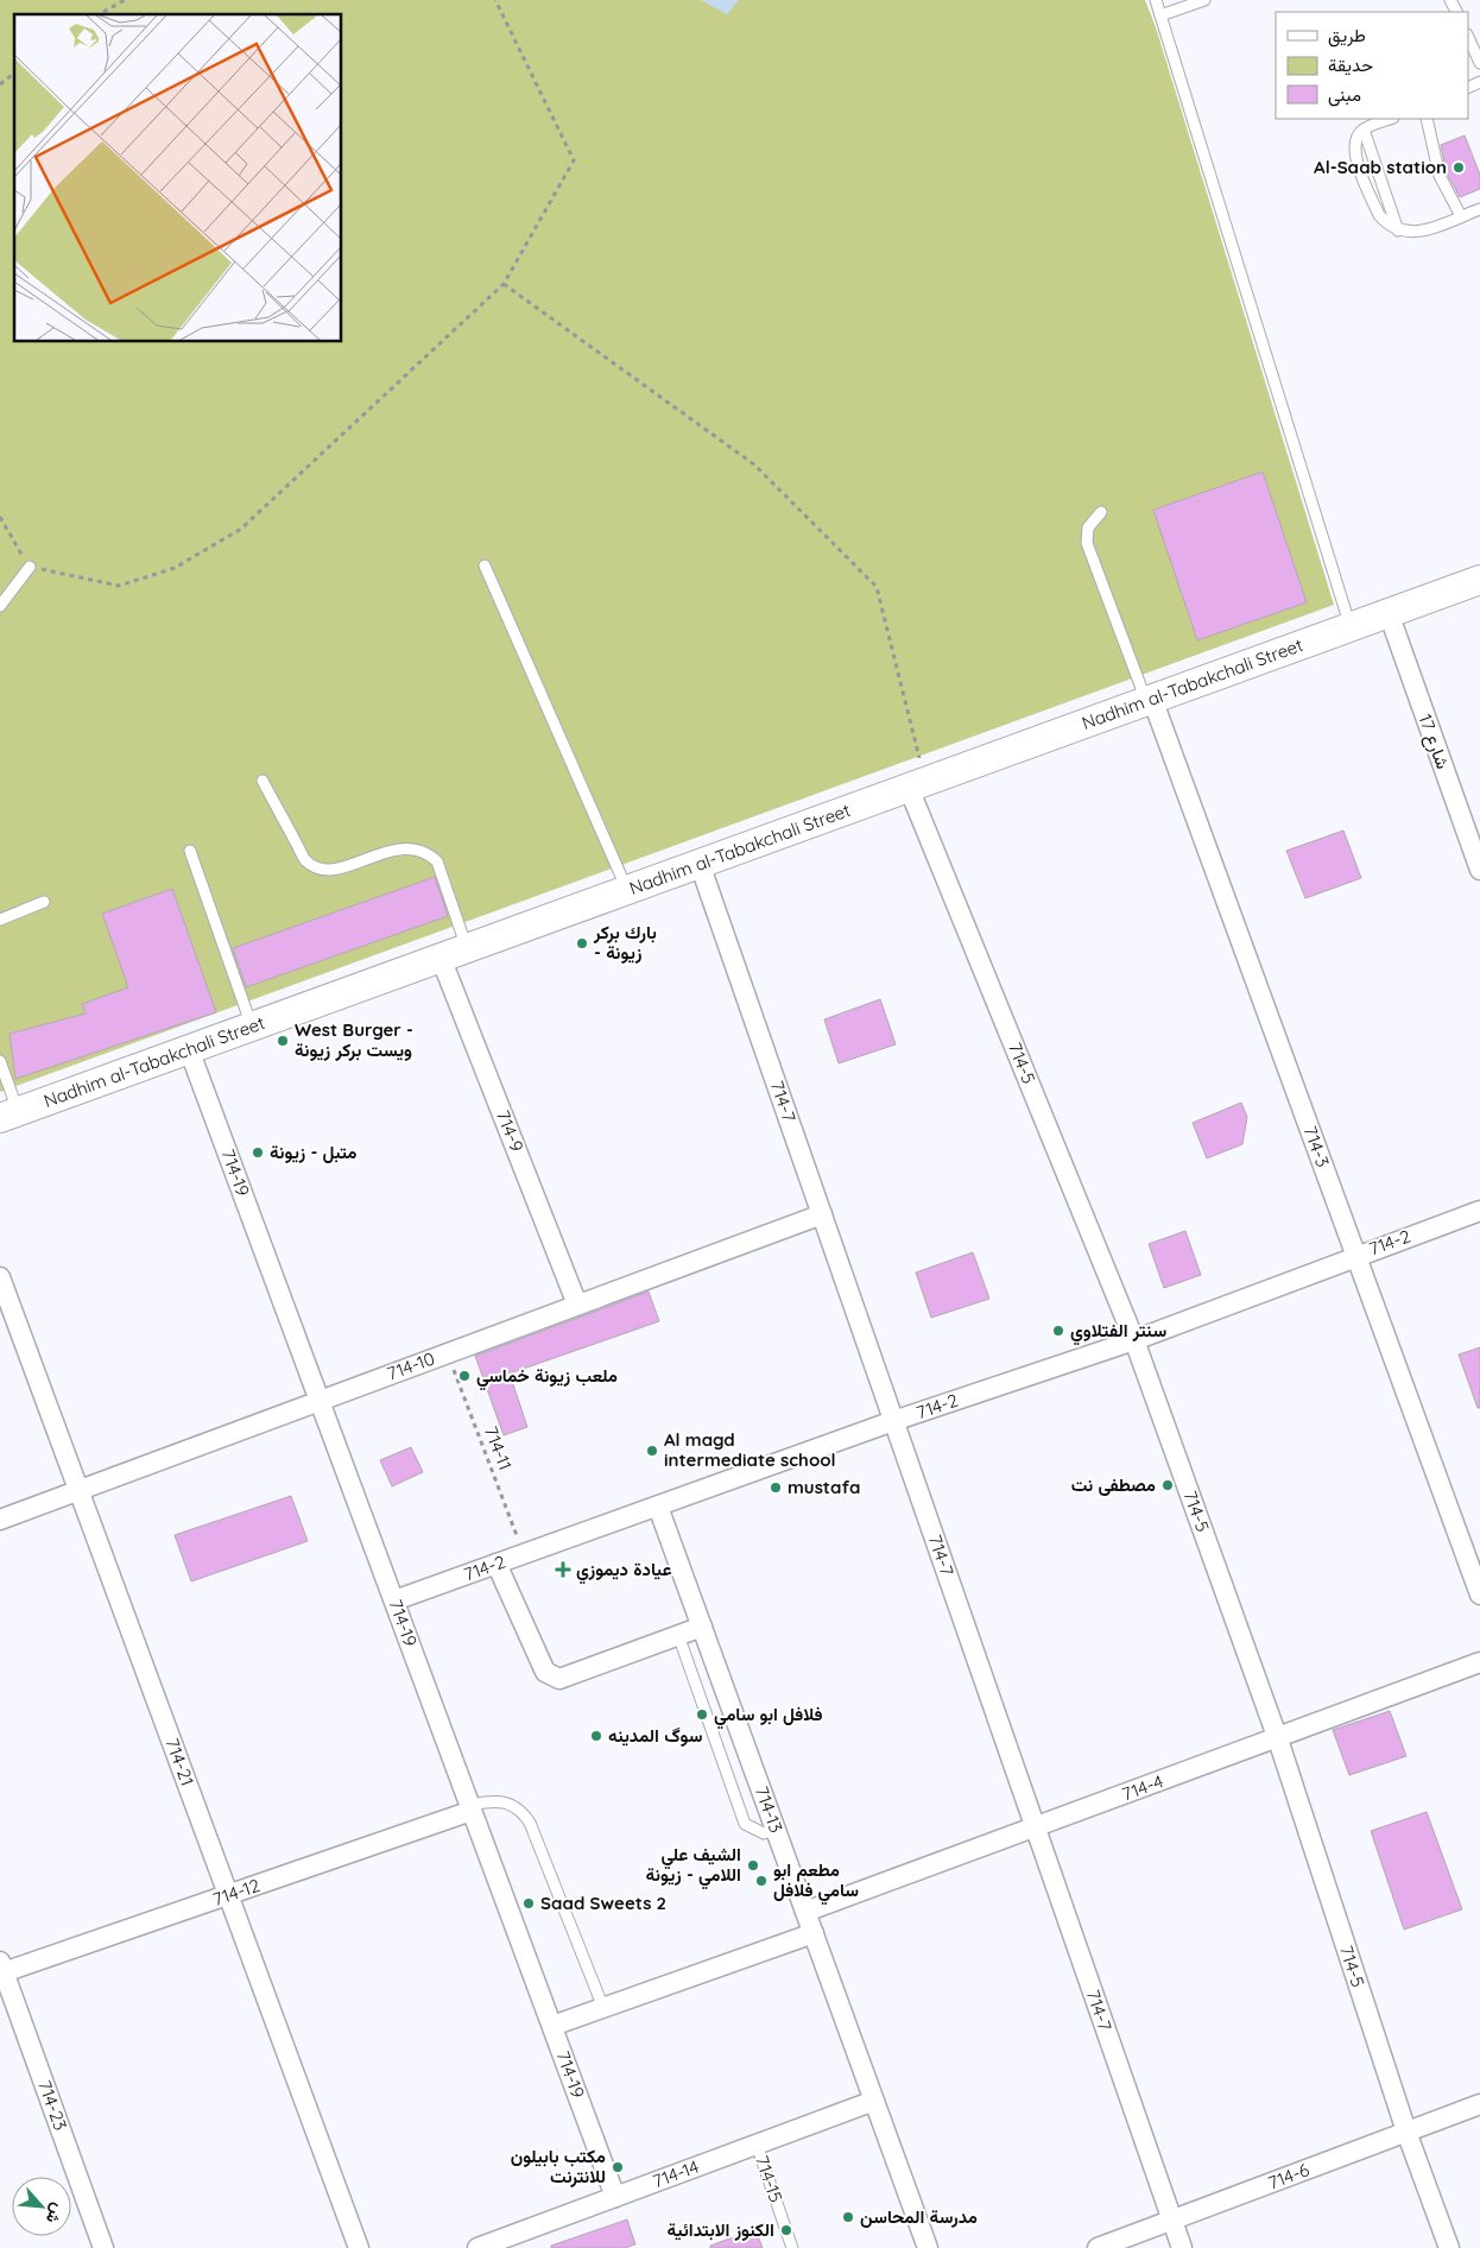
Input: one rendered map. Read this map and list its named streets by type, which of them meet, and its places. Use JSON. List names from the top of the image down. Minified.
{"streets":{"main road":["Nadhim al-Tabakchali Street"],"street":["شارع 17","714-5","714-7","714-9","714-3","714-19","714-2","714-10","714-21","714-4","714-13","714-12","714-23","714-14","714-6"],"lane":["714-15"],"path":["714-11"]},"crossings":[["Nadhim al-Tabakchali Street","شارع 17"],["Nadhim al-Tabakchali Street","714-5"],["Nadhim al-Tabakchali Street","714-7"],["Nadhim al-Tabakchali Street","714-9"],["Nadhim al-Tabakchali Street","714-3"],["Nadhim al-Tabakchali Street","714-19"],["714-5","714-2"],["714-5","714-4"],["714-5","714-6"],["714-7","714-2"],["714-7","714-10"],["714-7","714-4"],["714-7","714-6"],["714-9","714-10"],["714-3","714-2"],["714-19","714-2"],["714-19","714-10"],["714-19","714-12"],["714-19","714-14"],["714-2","714-11"],["714-2","714-13"],["714-10","714-11"],["714-10","714-21"],["714-21","714-12"],["714-4","714-13"],["714-13","714-14"],["714-12","714-23"],["714-14","714-15"]],"places":{"other":["Al-Saab station","بارك بركر - زيونة","West Burger - ويست بركر زيونة","متبل - زيونة","سنتر الفتلاوي","ملعب زيونة خماسي","Al magd intermediate school","مصطفى نت","mustafa","فلافل ابو سامي","سوگ المدينه","الشيف علي اللامي - زيونة","مطعم ابو سامي فلافل","Saad Sweets 2","مكتب بابيلون للانترنت","مدرسة المحاسن","الكنوز الابتدائية"],"health":["عيادة ديموزي"]},"legend":["طريق","حديقة","مبنى"],"north":"bottom right"}
